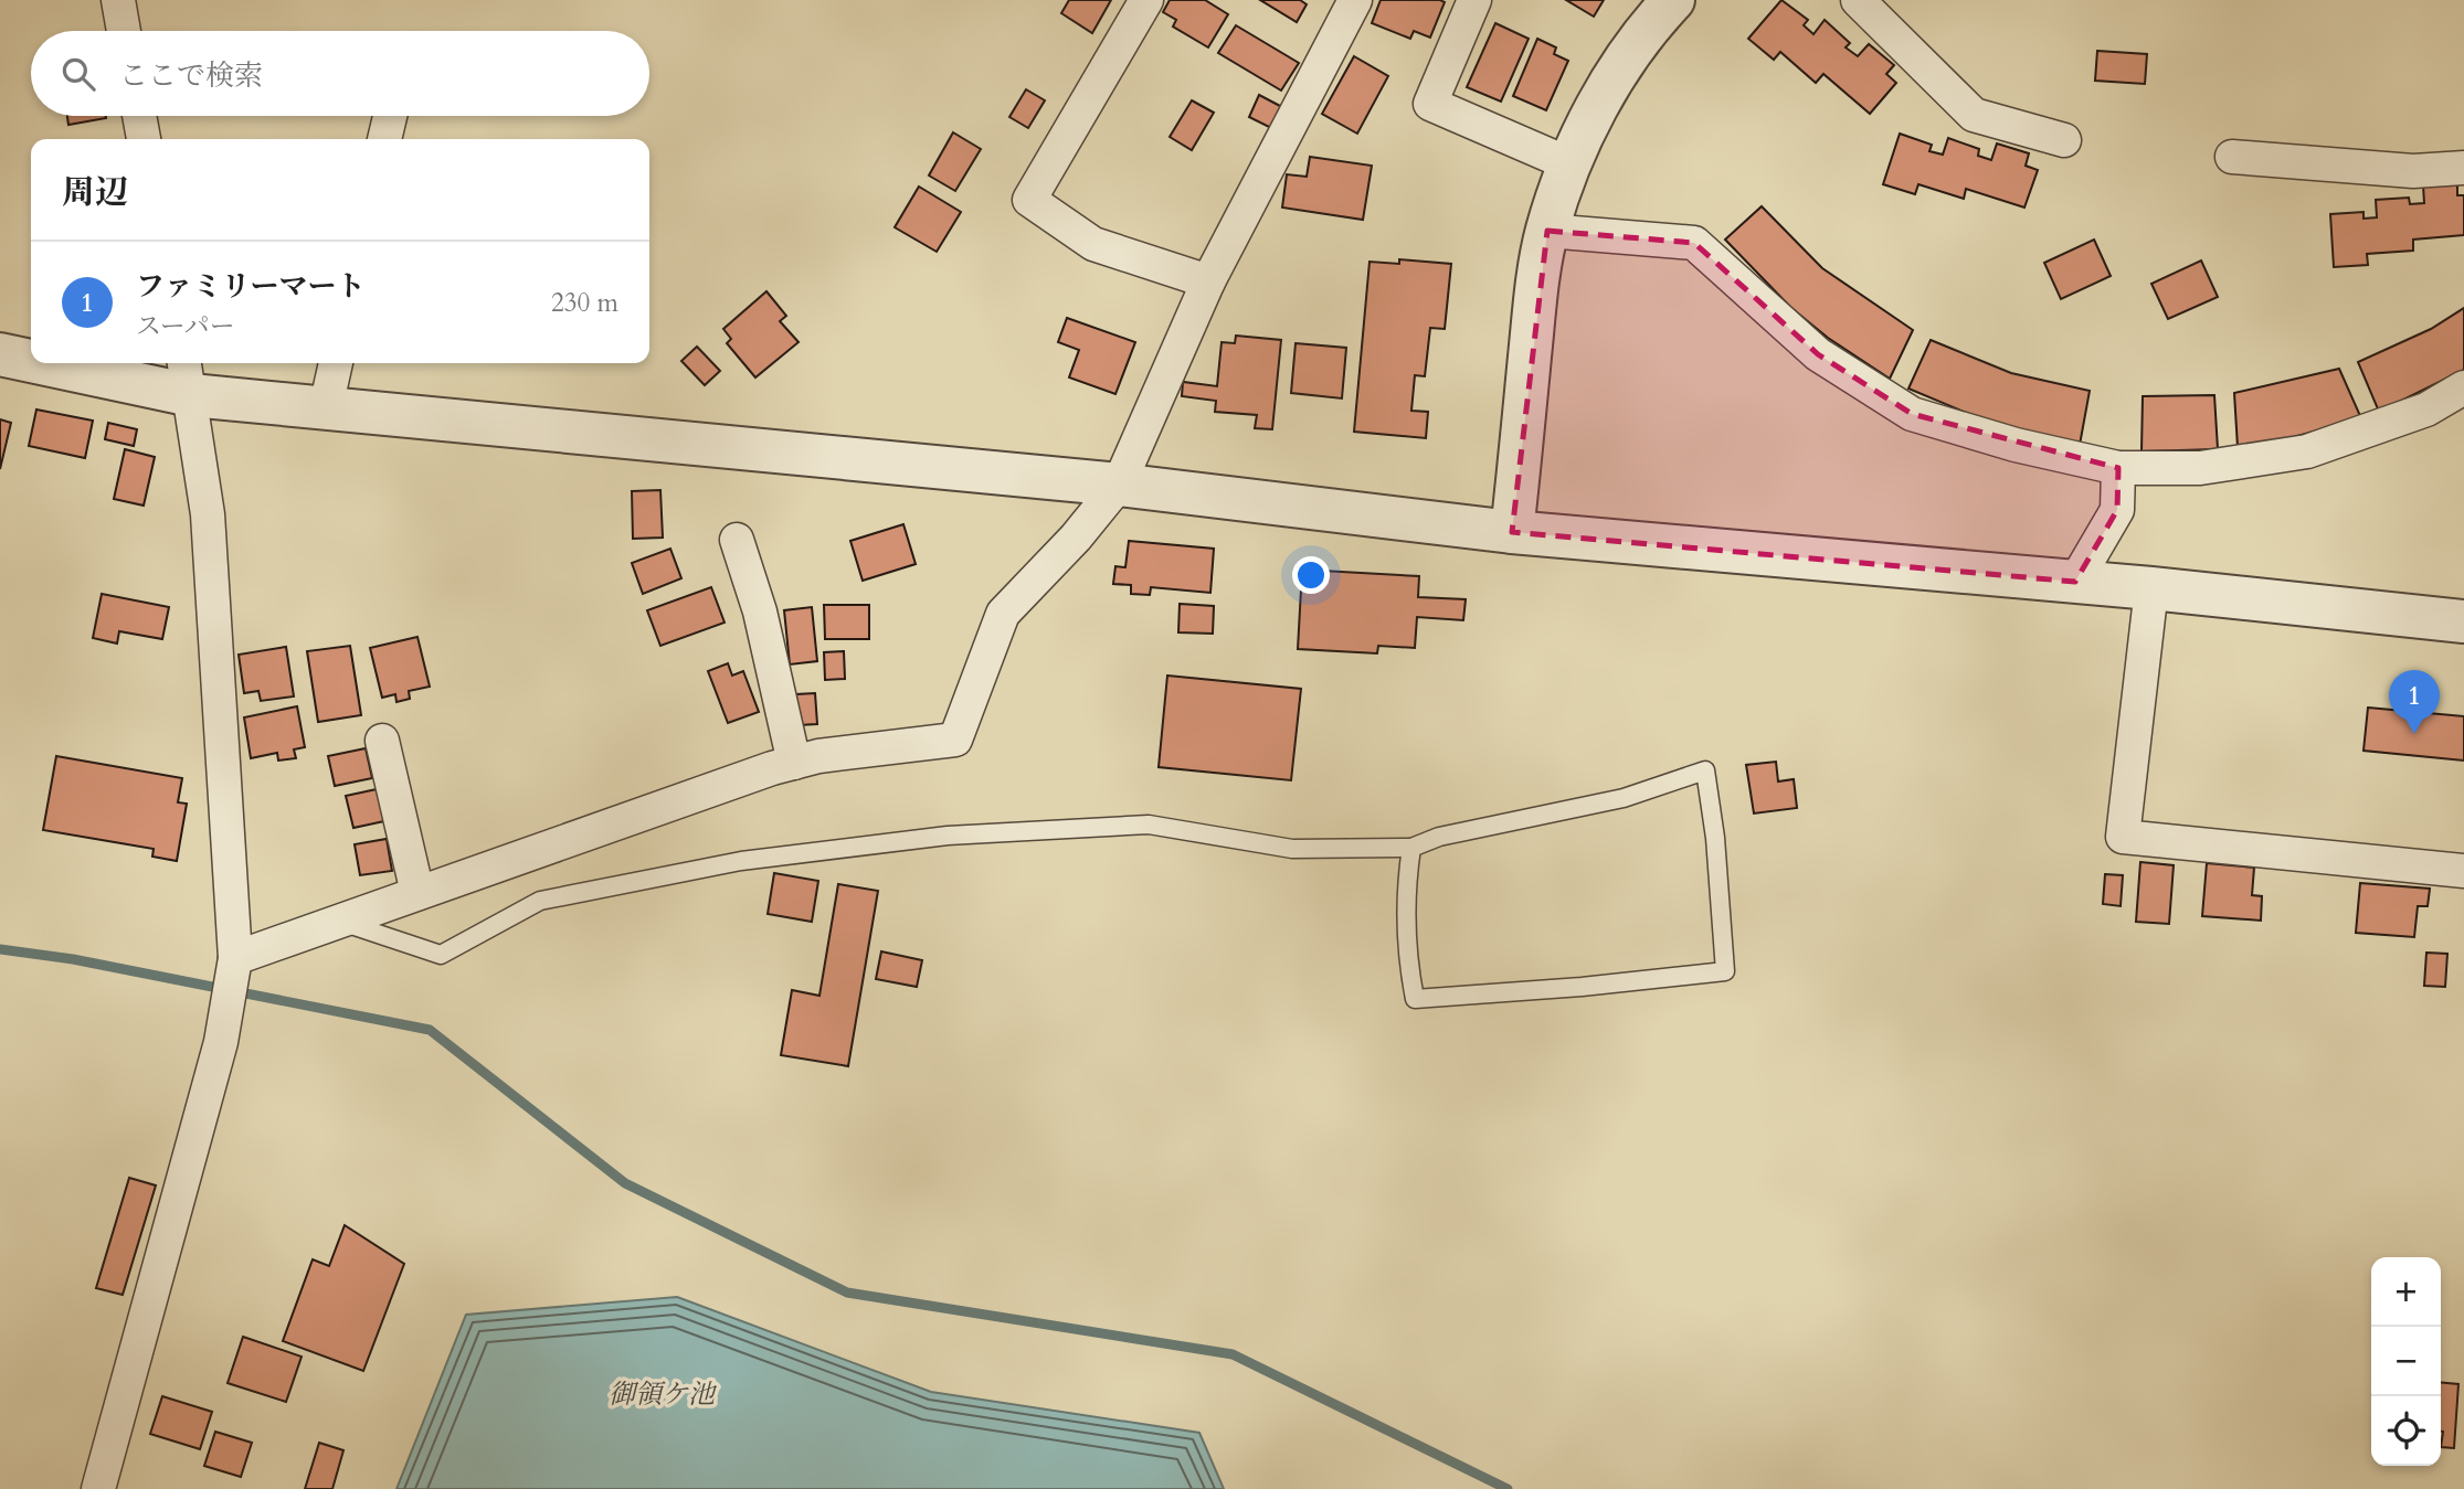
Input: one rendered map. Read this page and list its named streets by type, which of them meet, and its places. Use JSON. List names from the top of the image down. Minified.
{"water":["御領ケ池"],"page":{"search":"ここで検索","heading":"周辺","list":[{"mark":"1","name":"ファミリーマート","note":"スーパー","value":"230 m"}],"pins":"1","map_buttons":["+","−"]}}
